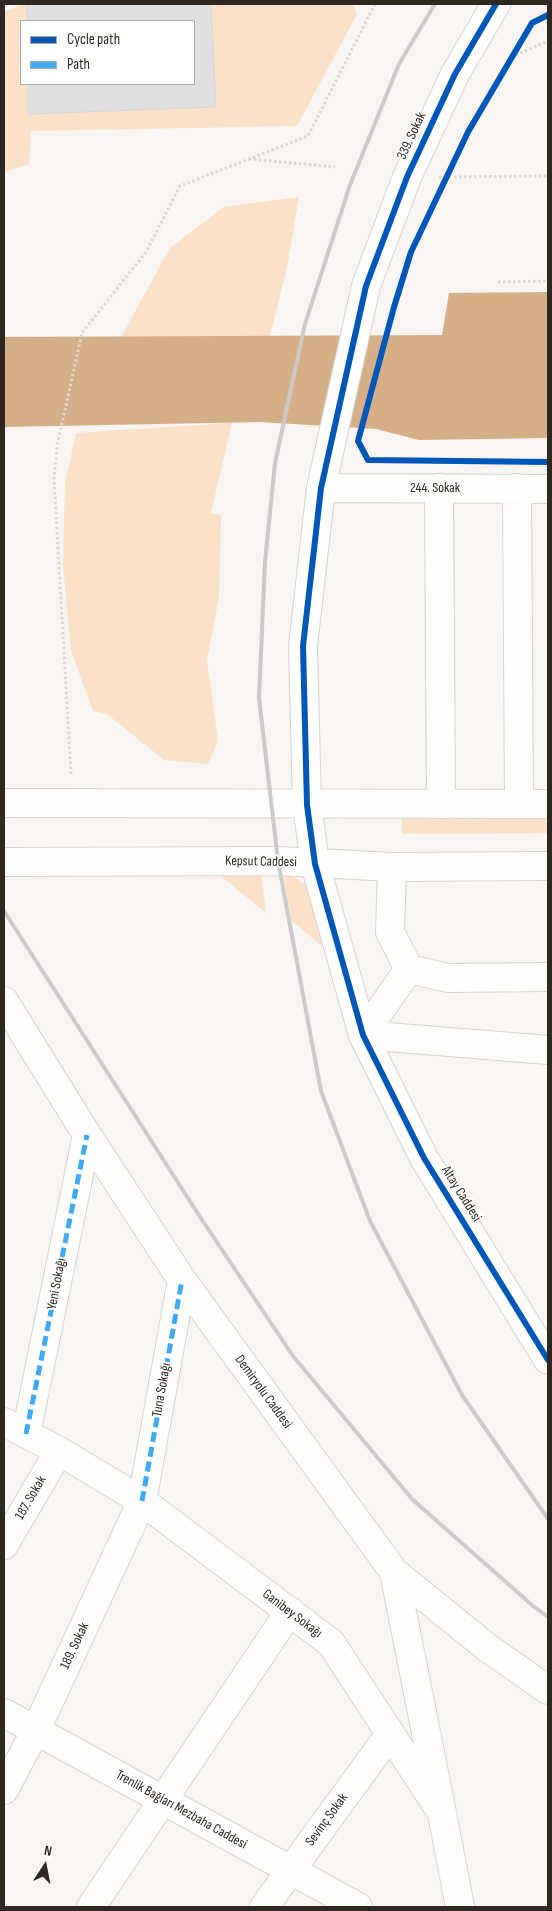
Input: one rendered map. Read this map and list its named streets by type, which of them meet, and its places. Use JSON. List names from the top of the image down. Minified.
{"streets":{"street":["339. Sokak","244. Sokak","Kepsut Caddesi","Altay Caddesi","Yeni Sokağı","Tuna Sokağı","Demiryolu Caddesi","187. Sokak","Ganibey Sokağı","189. Sokak","Trenlik Bağları Mezbaha Caddesi","Sevinç Sokak"]},"crossings":[["339. Sokak","244. Sokak"],["339. Sokak","Altay Caddesi"],["Kepsut Caddesi","Altay Caddesi"],["Yeni Sokağı","Demiryolu Caddesi"],["Yeni Sokağı","Ganibey Sokağı"],["Tuna Sokağı","Demiryolu Caddesi"],["Tuna Sokağı","Ganibey Sokağı"],["Tuna Sokağı","189. Sokak"],["Demiryolu Caddesi","Ganibey Sokağı"],["187. Sokak","Ganibey Sokağı"],["Ganibey Sokağı","189. Sokak"],["Ganibey Sokağı","Sevinç Sokak"],["189. Sokak","Trenlik Bağları Mezbaha Caddesi"],["Trenlik Bağları Mezbaha Caddesi","Sevinç Sokak"]],"legend":["Cycle path","Path"],"north":"top"}
